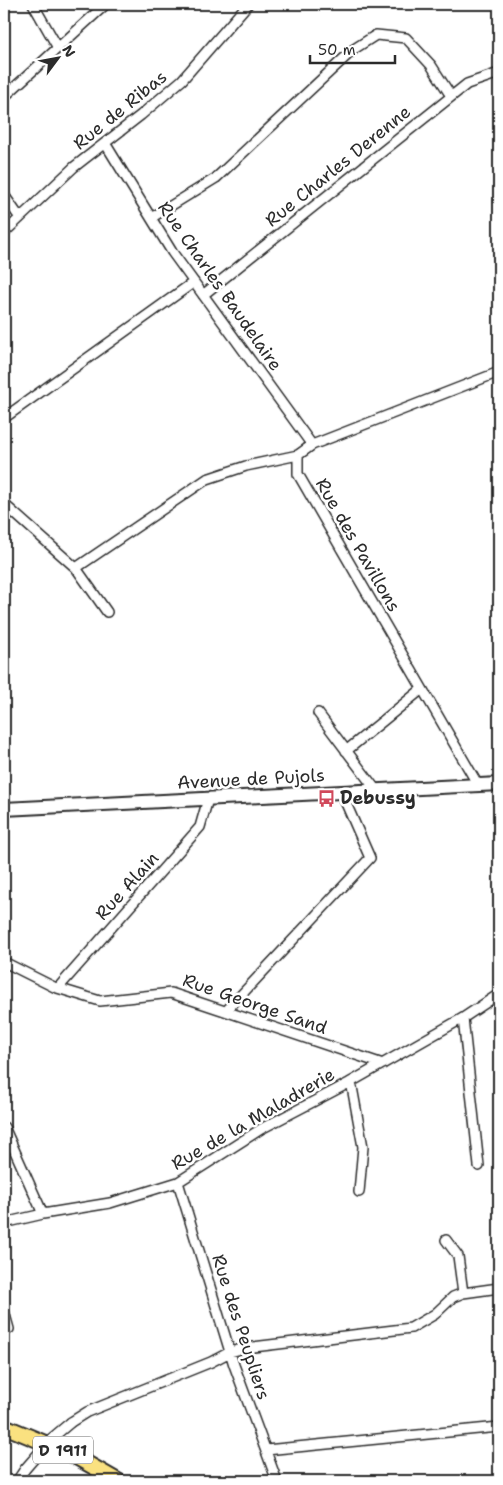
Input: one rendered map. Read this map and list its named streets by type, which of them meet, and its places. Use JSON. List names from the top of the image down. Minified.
{"streets":{"main road":["Avenue de Pujols","D 1911"],"street":["Rue de Ribas","Rue Charles Derenne","Rue Charles Baudelaire","Rue des Pavillons","Rue Alain","Rue George Sand","Rue de la Maladrerie","Rue des Peupliers"]},"crossings":[["Rue de Ribas","Rue Charles Baudelaire"],["Rue Charles Derenne","Rue Charles Baudelaire"],["Rue des Pavillons","Avenue de Pujols"],["Avenue de Pujols","Rue Alain"],["Rue Alain","Rue George Sand"],["Rue George Sand","Rue de la Maladrerie"],["Rue de la Maladrerie","Rue des Peupliers"]],"places":{"bus stop":["Debussy"]},"scale_bar":"50 m","north":"top right"}
